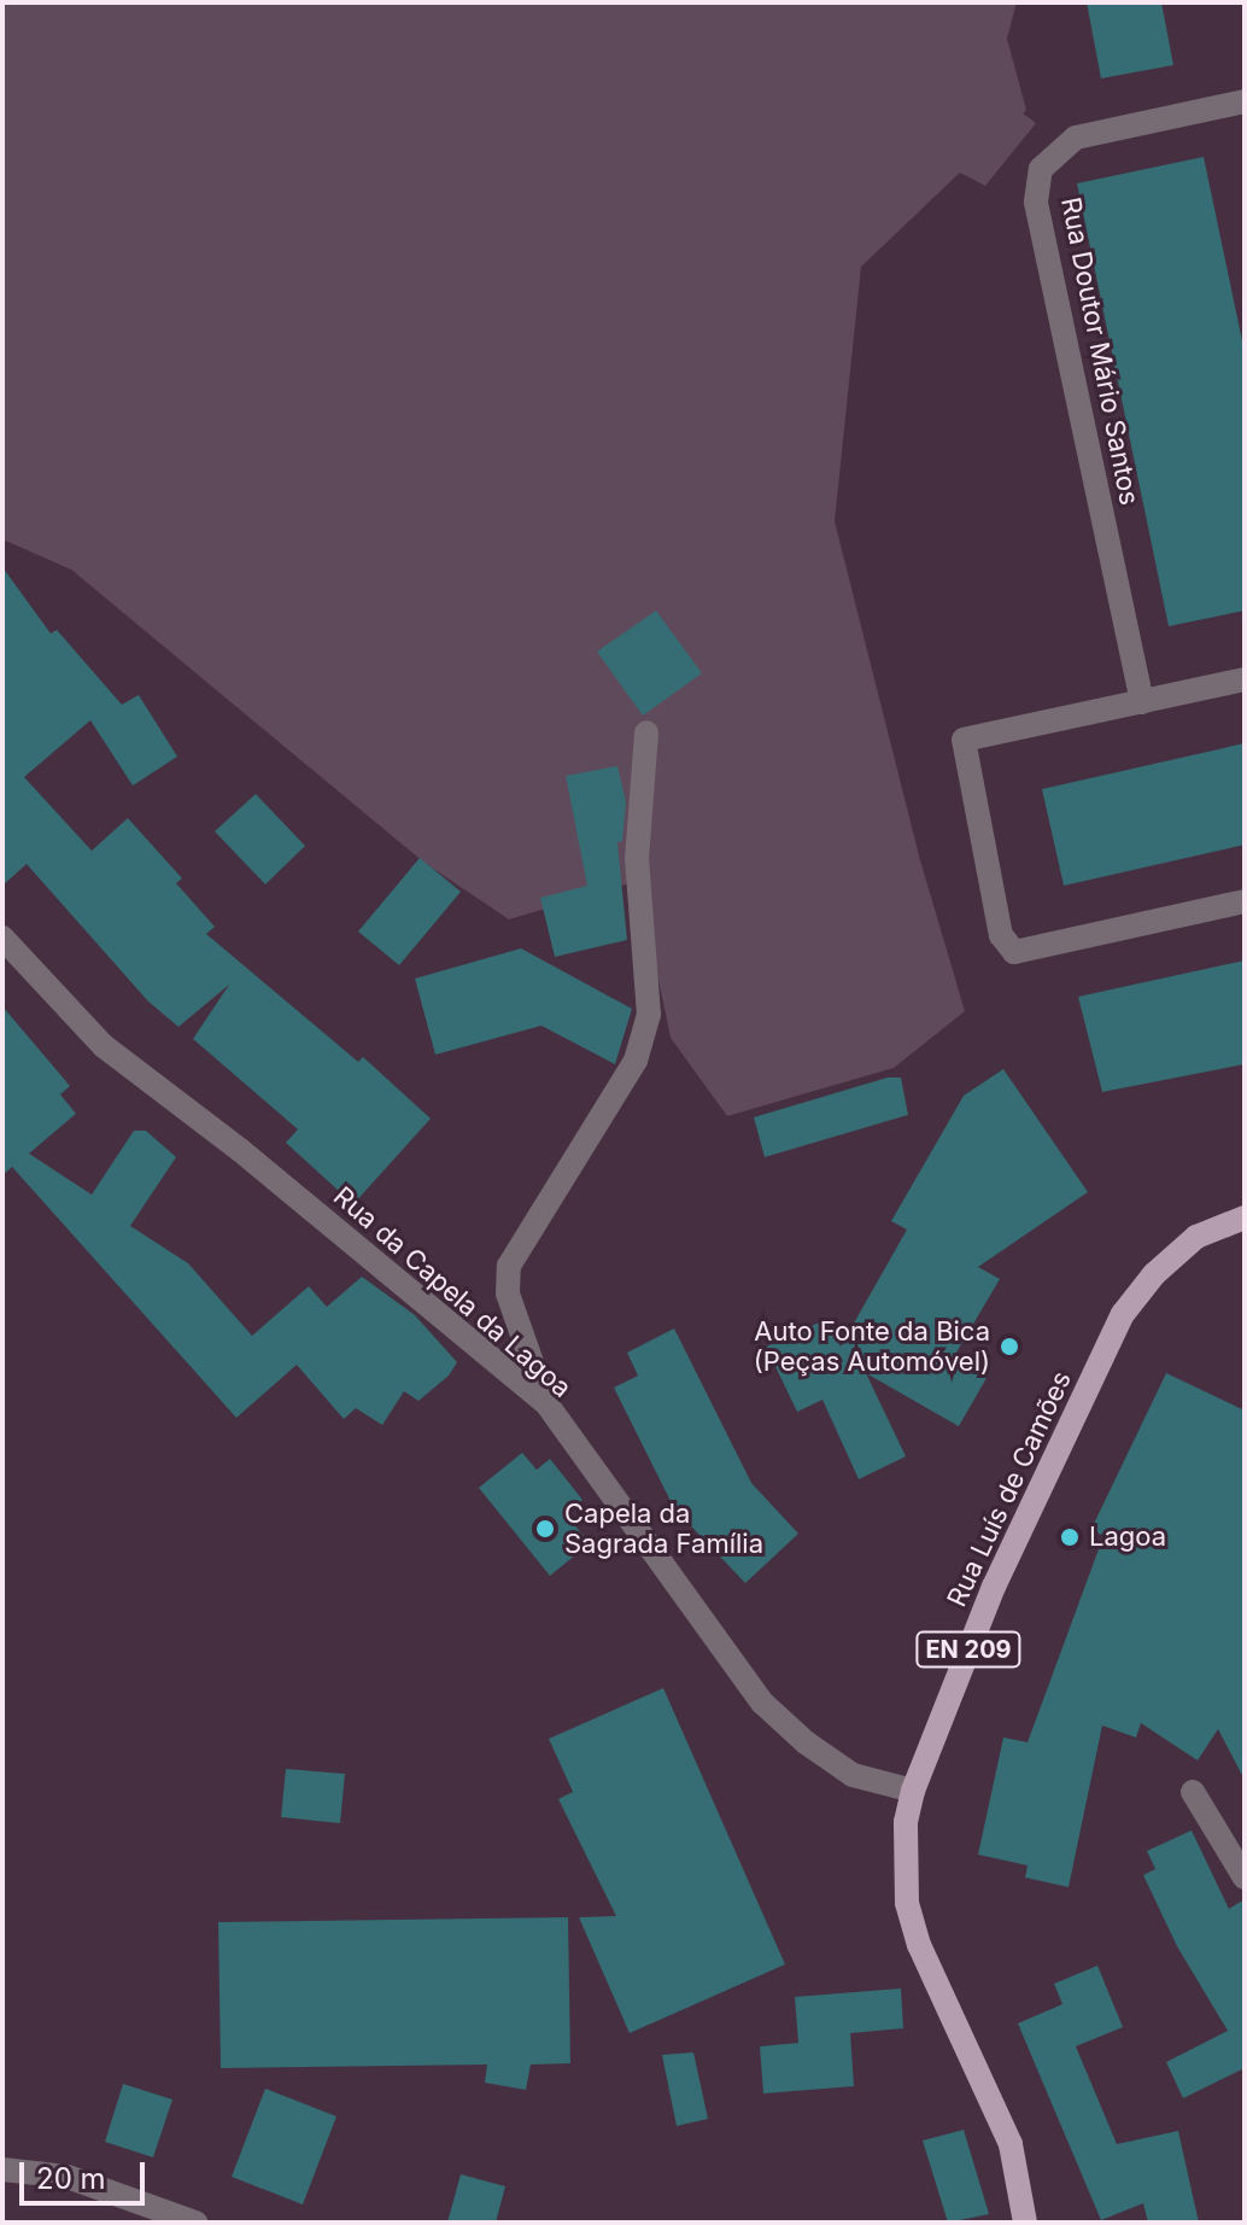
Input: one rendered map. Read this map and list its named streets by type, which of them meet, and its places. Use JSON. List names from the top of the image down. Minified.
{"streets":{"main road":["Rua Luís de Camões","EN 209"],"street":["Rua Doutor Mário Santos","Rua da Capela da Lagoa"]},"crossings":[["Rua da Capela da Lagoa","Rua Luís de Camões"]],"places":["Auto Fonte da Bica (Peças Automóvel)","Capela da Sagrada Família","Lagoa"],"scale_bar":"20 m"}
